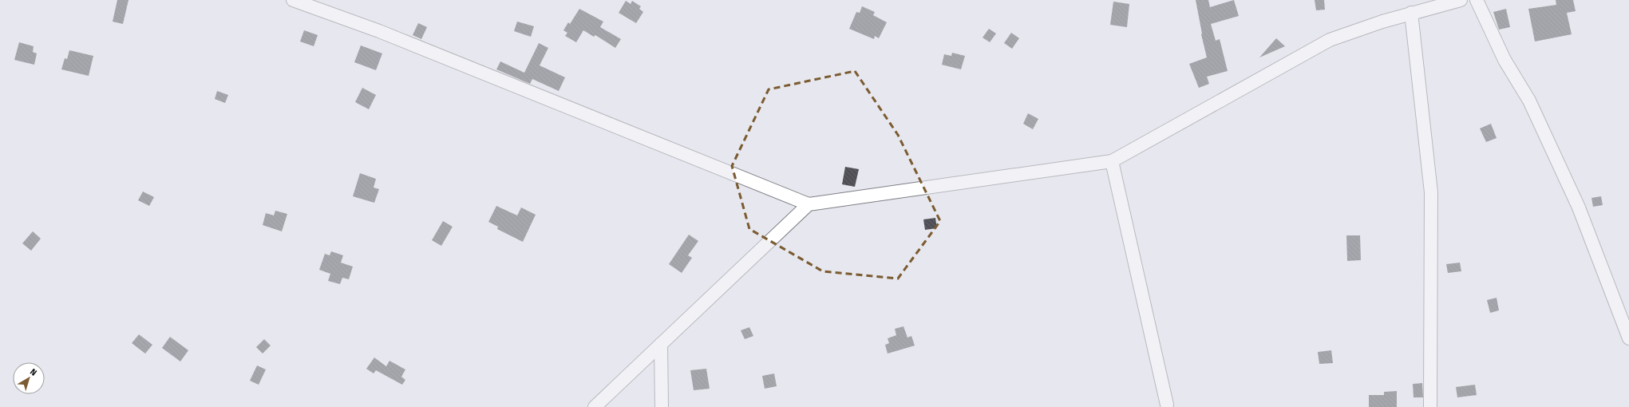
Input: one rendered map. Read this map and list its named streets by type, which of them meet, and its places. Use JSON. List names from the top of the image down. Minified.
{"north":"top right"}
